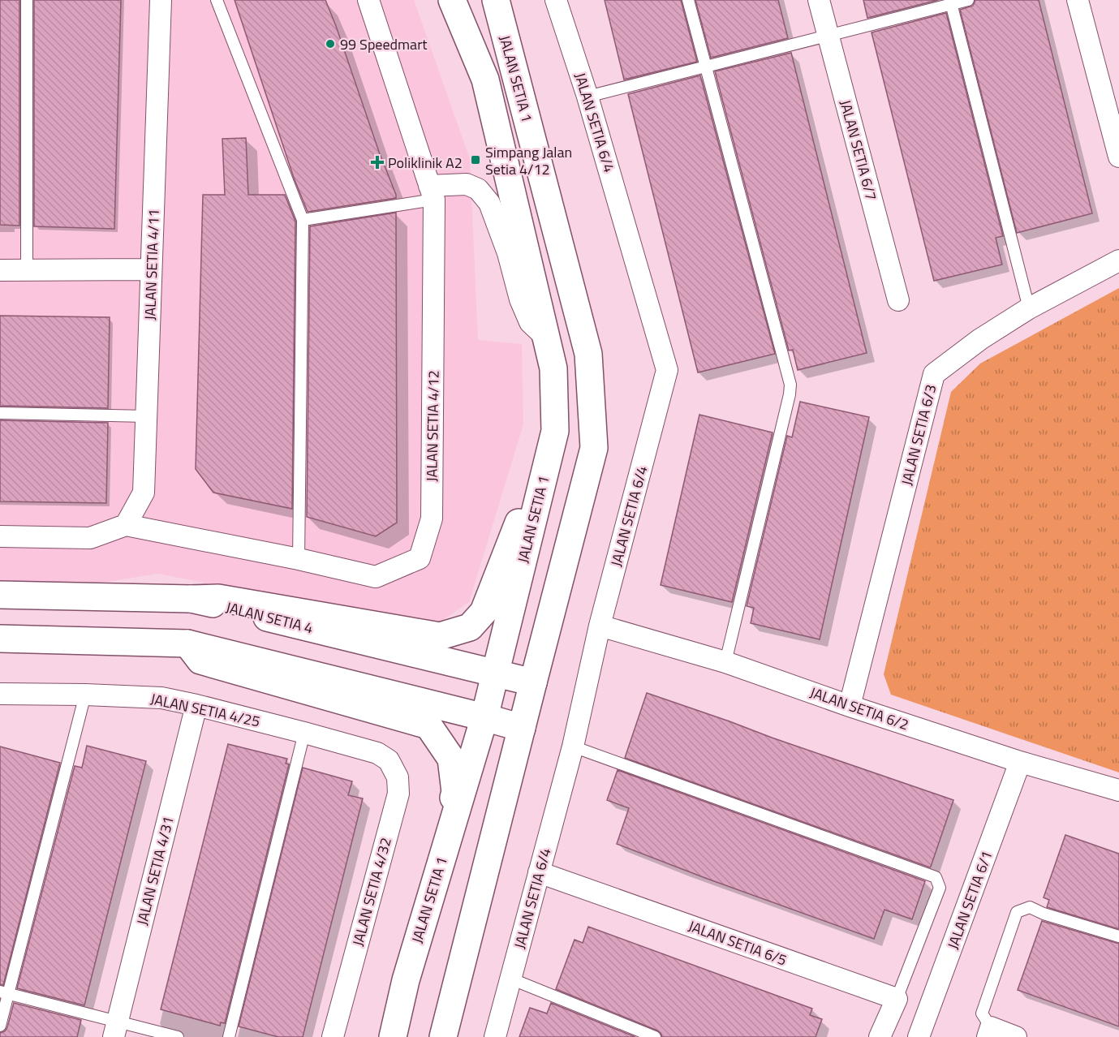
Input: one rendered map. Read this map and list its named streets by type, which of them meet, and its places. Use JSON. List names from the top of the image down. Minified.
{"streets":{"main road":["JALAN SETIA 1","JALAN SETIA 4"],"street":["JALAN SETIA 6/4","JALAN SETIA 6/7","JALAN SETIA 4/11","JALAN SETIA 4/12","JALAN SETIA 6/3","JALAN SETIA 6/2","JALAN SETIA 4/25","JALAN SETIA 4/31","JALAN SETIA 4/32","JALAN SETIA 6/1","JALAN SETIA 6/5"]},"crossings":[["JALAN SETIA 1","JALAN SETIA 4"],["JALAN SETIA 6/4","JALAN SETIA 6/2"],["JALAN SETIA 6/4","JALAN SETIA 6/5"],["JALAN SETIA 4/11","JALAN SETIA 4/12"],["JALAN SETIA 6/3","JALAN SETIA 6/2"],["JALAN SETIA 6/2","JALAN SETIA 6/1"],["JALAN SETIA 4/25","JALAN SETIA 4/31"],["JALAN SETIA 4/25","JALAN SETIA 4/32"]],"places":{"other":["99 Speedmart"],"transit":["Simpang Jalan Setia 4/12"],"health":["Poliklinik A2"]}}
